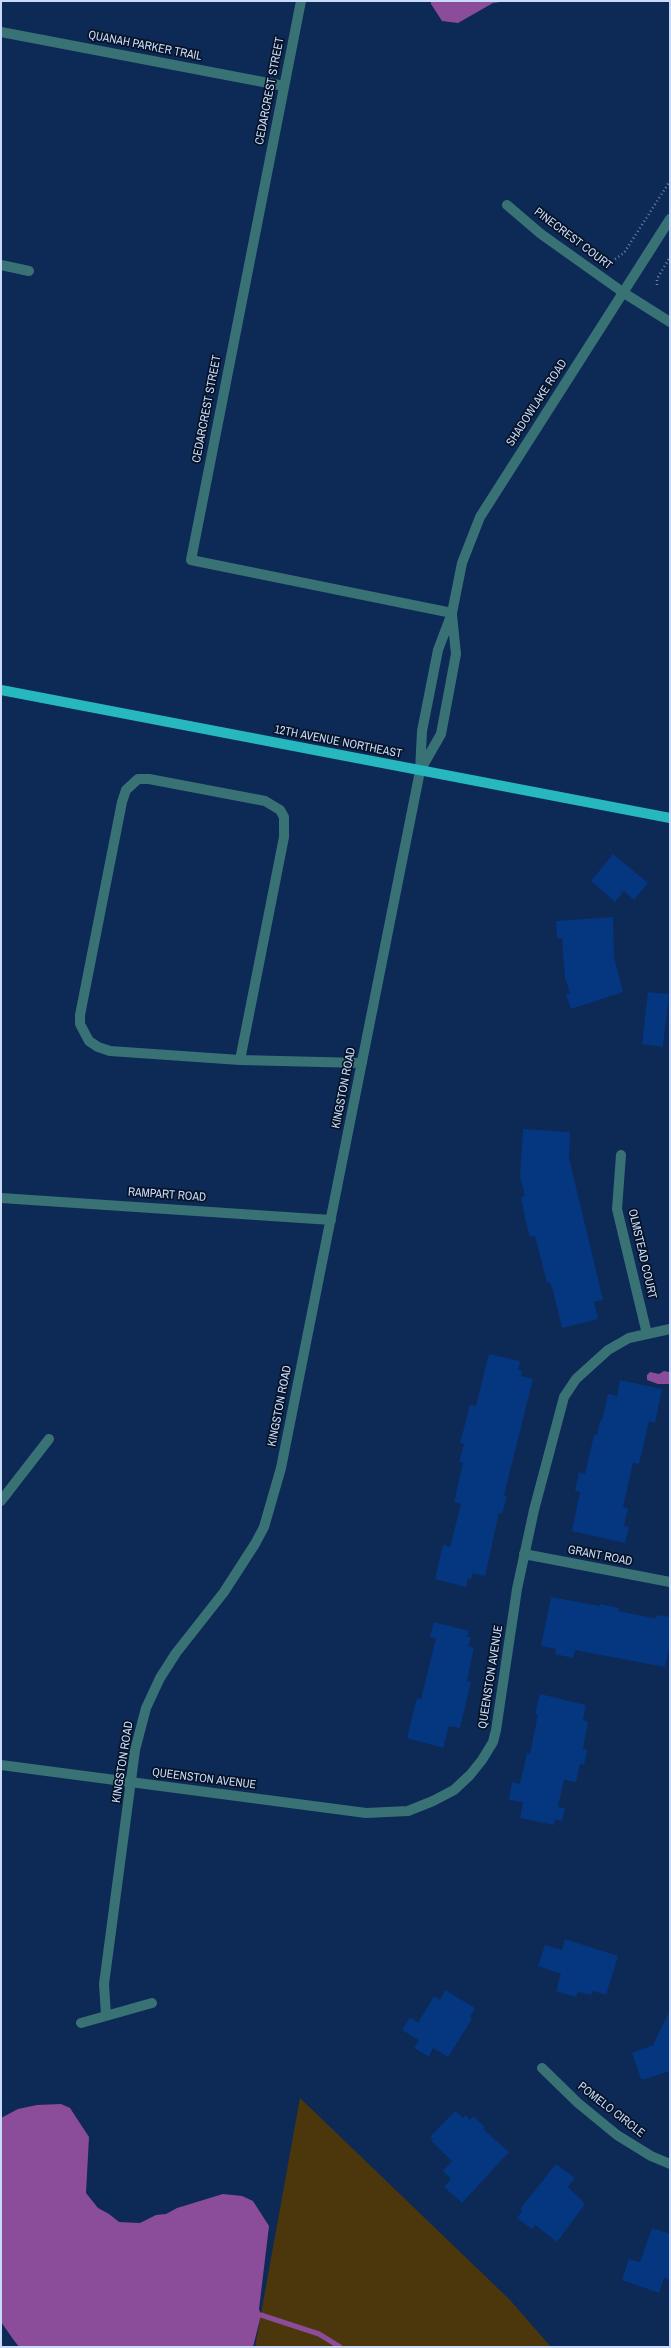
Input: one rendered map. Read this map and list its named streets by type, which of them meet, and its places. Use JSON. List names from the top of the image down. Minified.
{"streets":{"main road":["12TH AVENUE NORTHEAST"],"street":["QUANAH PARKER TRAIL","CEDARCREST STREET","PINECREST COURT","SHADOWLAKE ROAD","KINGSTON ROAD","RAMPART ROAD","OLMSTEAD COURT","GRANT ROAD","QUEENSTON AVENUE","POMELO CIRCLE"]},"crossings":[["QUANAH PARKER TRAIL","CEDARCREST STREET"],["CEDARCREST STREET","SHADOWLAKE ROAD"],["PINECREST COURT","SHADOWLAKE ROAD"],["SHADOWLAKE ROAD","12TH AVENUE NORTHEAST"],["SHADOWLAKE ROAD","KINGSTON ROAD"],["12TH AVENUE NORTHEAST","KINGSTON ROAD"],["KINGSTON ROAD","RAMPART ROAD"],["KINGSTON ROAD","QUEENSTON AVENUE"],["OLMSTEAD COURT","QUEENSTON AVENUE"],["GRANT ROAD","QUEENSTON AVENUE"]]}
